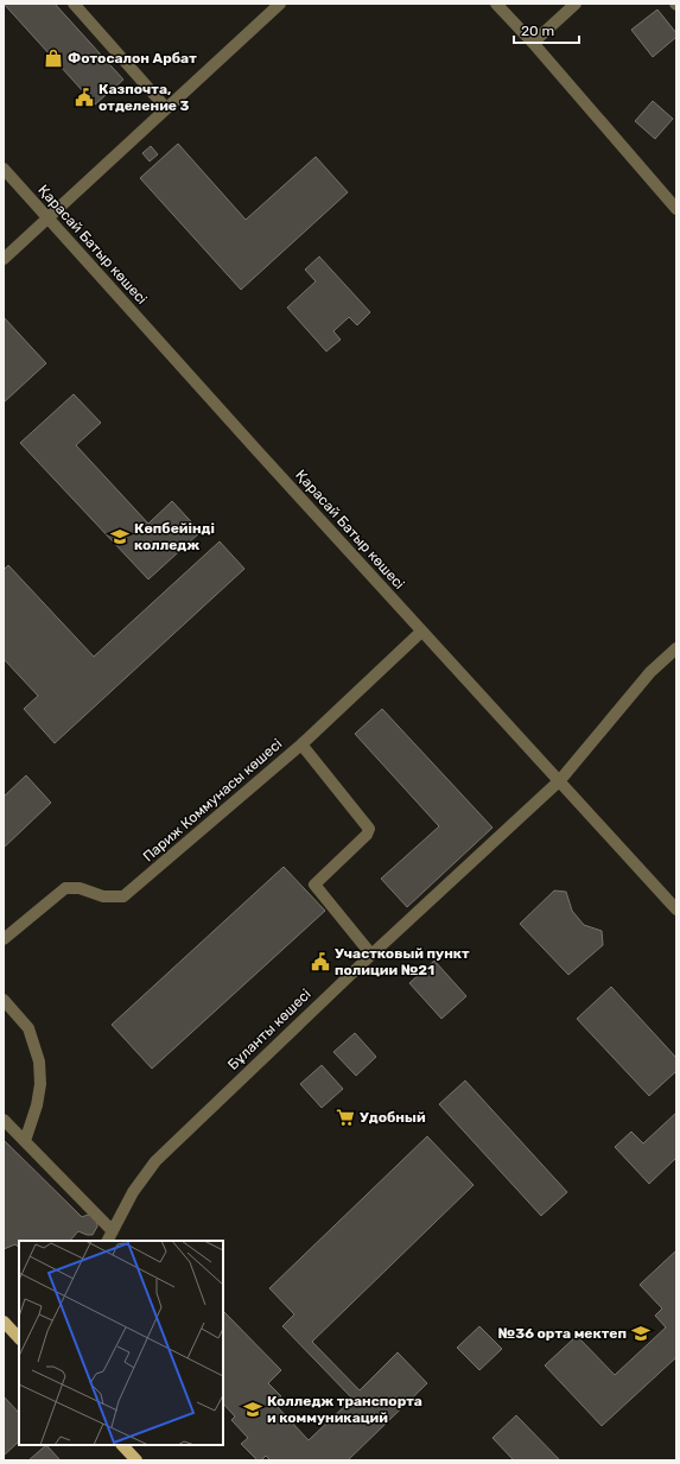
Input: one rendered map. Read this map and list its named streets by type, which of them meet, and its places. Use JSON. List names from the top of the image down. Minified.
{"streets":{"street":["Қарасай Батыр көшесі","Париж Коммунасы көшесі","Бұланты көшесі"]},"crossings":[["Қарасай Батыр көшесі","Париж Коммунасы көшесі"],["Қарасай Батыр көшесі","Бұланты көшесі"]],"places":{"shop":["Фотосалон Арбат"],"public building":["Казпочта, отделение 3","Участковый пункт полиции №21"],"school or university":["Көпбейінді колледж","№36 орта мектеп","Колледж транспорта и коммуникаций"],"supermarket":["Удобный"]},"scale_bar":"20 m"}
